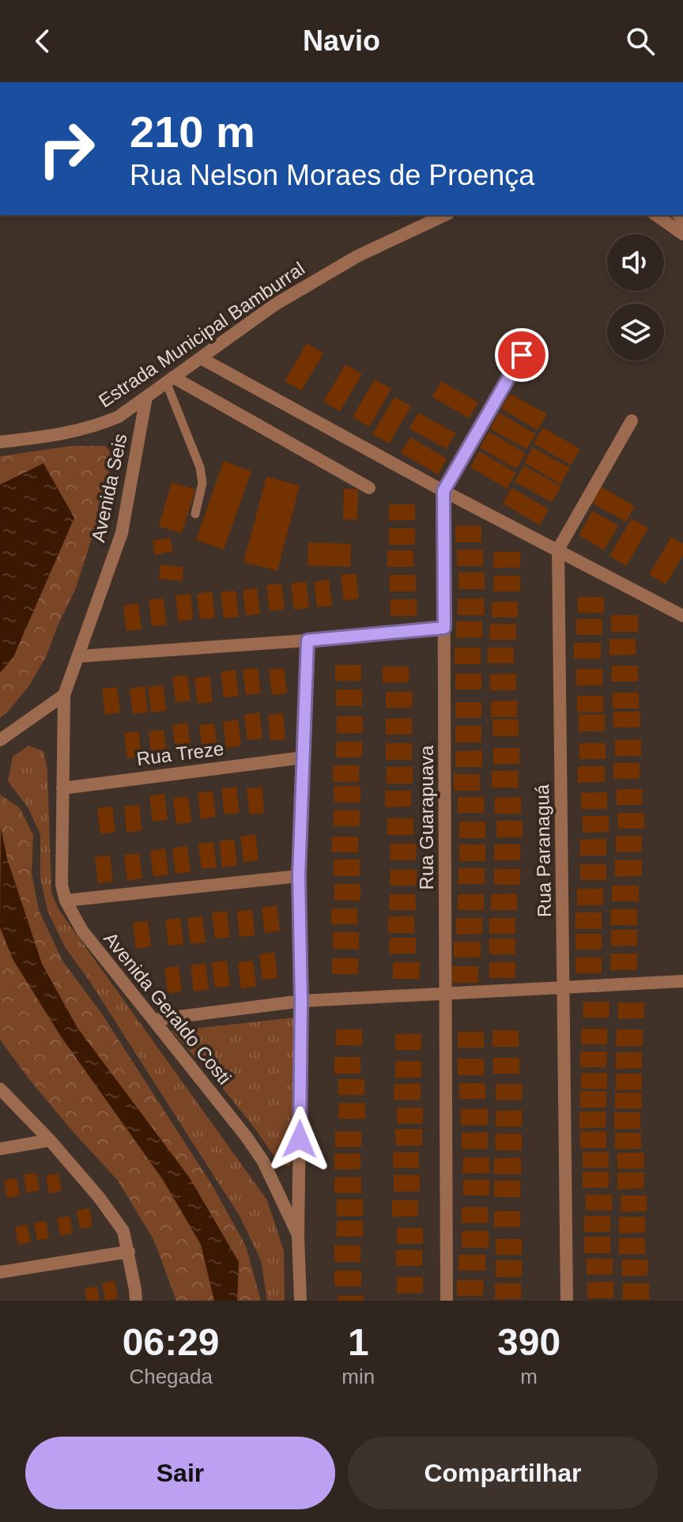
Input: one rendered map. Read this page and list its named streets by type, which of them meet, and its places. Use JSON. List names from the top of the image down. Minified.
{"streets":{"street":["Estrada Municipal Bamburral","Avenida Seis","Rua Treze","Rua Guarapuava","Rua Paranaguá","Avenida Geraldo Costi"]},"crossings":[["Estrada Municipal Bamburral","Avenida Seis"],["Avenida Seis","Avenida Geraldo Costi"],["Rua Treze","Avenida Geraldo Costi"]],"page":{"header":"Navio","turn":["210 m","Rua Nelson Moraes de Proença"],"eta":["06:29","Chegada","1","min","390","m"],"buttons":["Sair","Compartilhar"]}}
